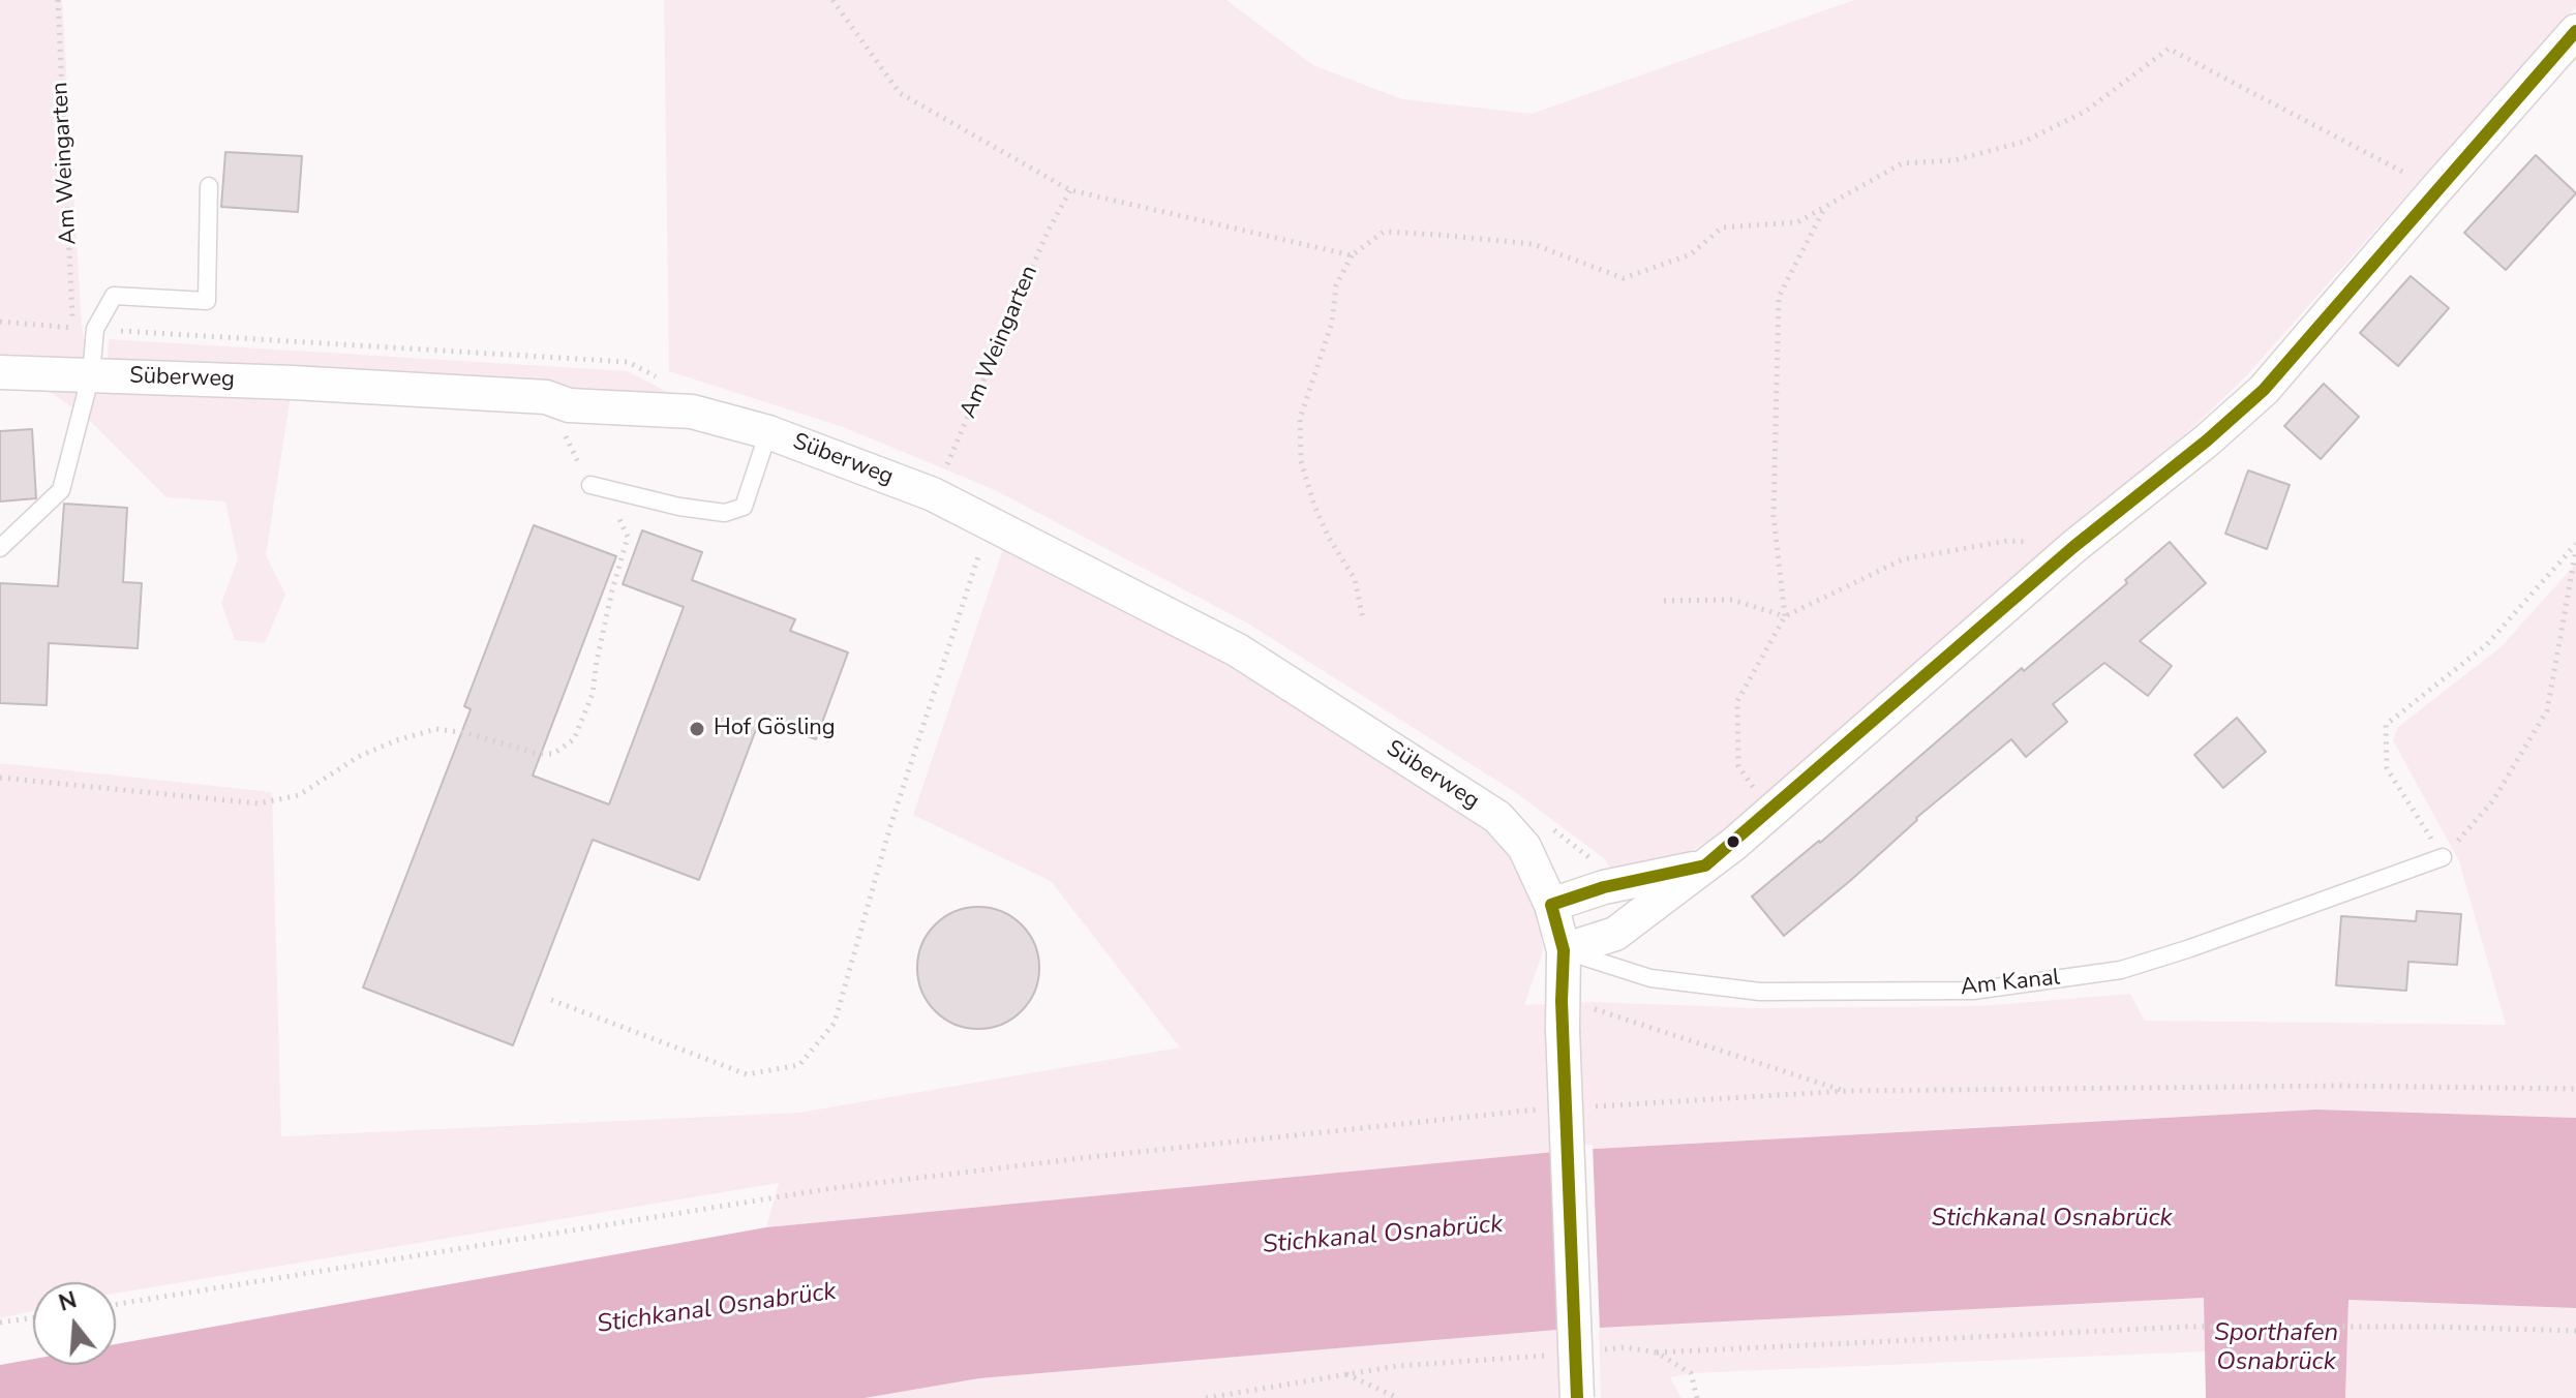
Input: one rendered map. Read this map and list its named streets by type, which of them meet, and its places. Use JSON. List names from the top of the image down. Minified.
{"streets":{"street":["Süberweg"],"lane":["Am Kanal"],"path":["Am Weingarten"]},"crossings":[["Am Weingarten","Süberweg"],["Süberweg","Am Kanal"]],"water":["Stichkanal Osnabrück","Sporthafen Osnabrück"],"places":["Hof Gösling"],"north":"top"}
